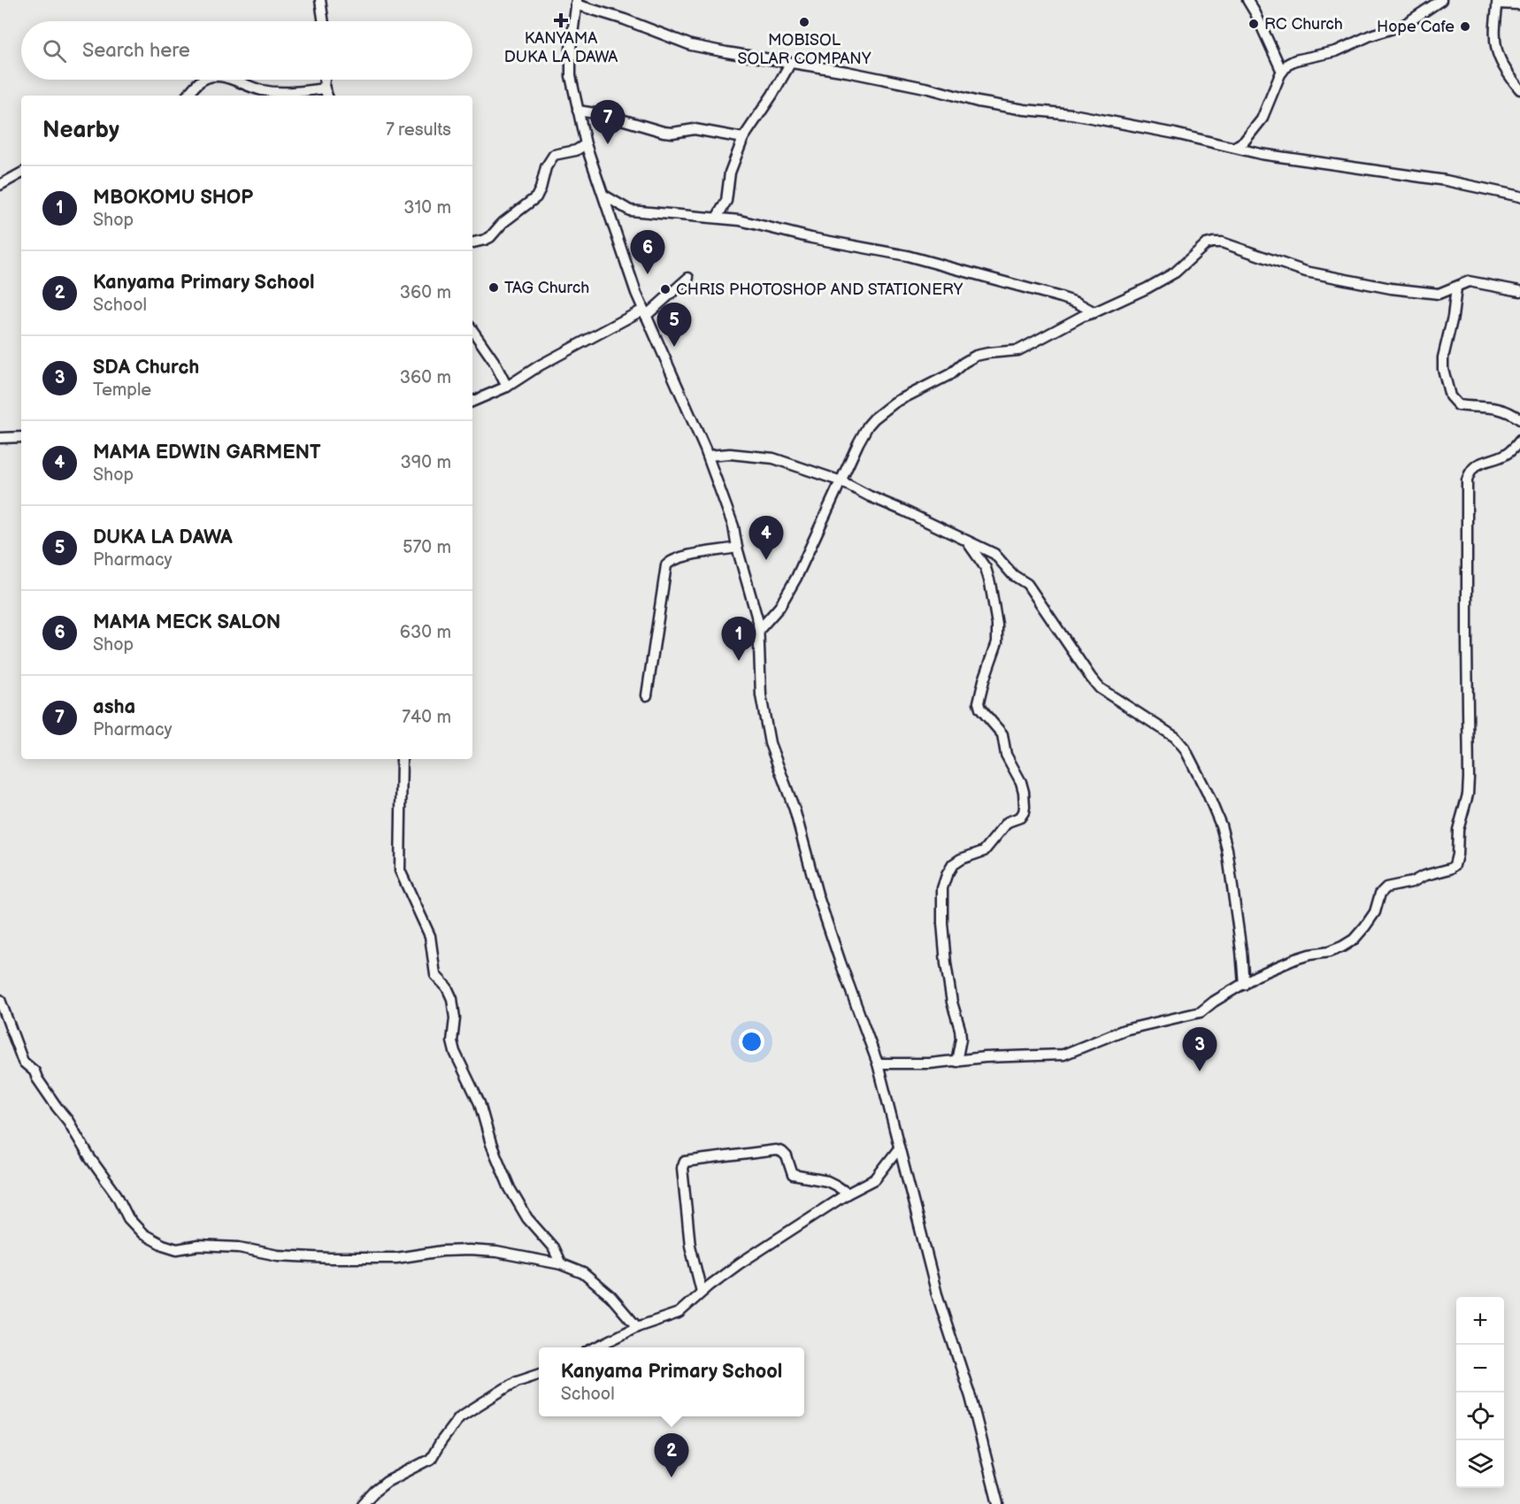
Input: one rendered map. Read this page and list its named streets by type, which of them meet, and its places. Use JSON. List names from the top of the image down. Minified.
{"places":{"health":["KANYAMA DUKA LA DAWA"],"other":["MOBISOL SOLAR COMPANY","RC Church","Hope Cafe","TAG Church","CHRIS PHOTOSHOP AND STATIONERY"]},"page":{"search":"Search here","heading":["Nearby","7 results"],"pins":["7","6","5","4","1","3","2"],"list":[{"mark":"1","name":"MBOKOMU SHOP","note":"Shop","value":"310 m"},{"mark":"2","name":"Kanyama Primary School","note":"School","value":"360 m"},{"mark":"3","name":"SDA Church","note":"Temple","value":"360 m"},{"mark":"4","name":"MAMA EDWIN GARMENT","note":"Shop","value":"390 m"},{"mark":"5","name":"DUKA LA DAWA","note":"Pharmacy","value":"570 m"},{"mark":"6","name":"MAMA MECK SALON","note":"Shop","value":"630 m"},{"mark":"7","name":"asha","note":"Pharmacy","value":"740 m"}],"map_buttons":["+","−"],"popup":["Kanyama Primary School","School"]}}
